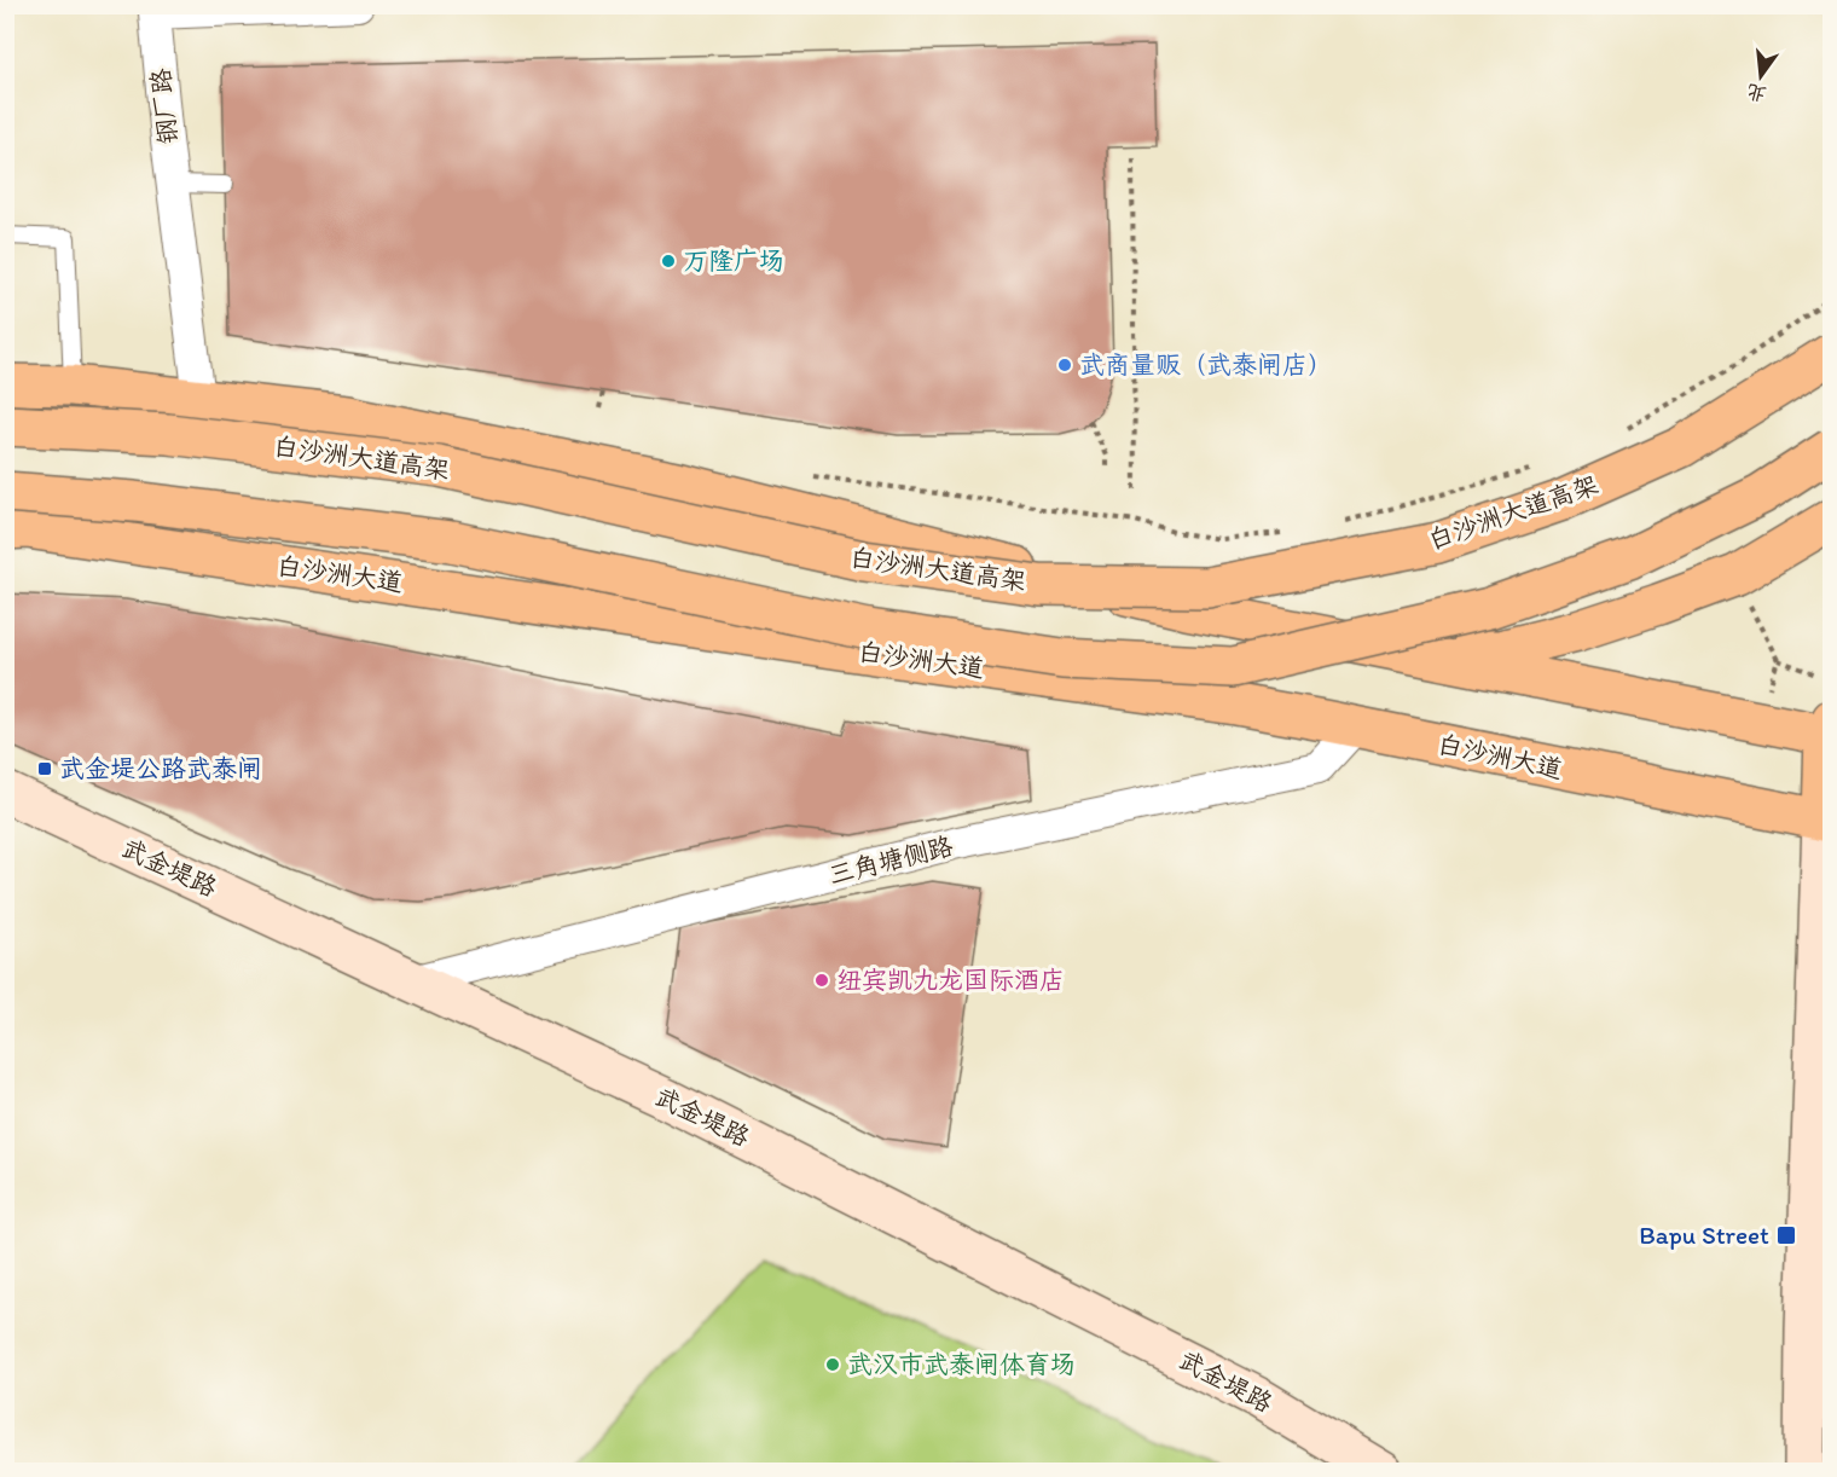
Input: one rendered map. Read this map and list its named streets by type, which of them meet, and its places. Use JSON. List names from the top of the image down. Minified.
{"streets":{"main road":["白沙洲大道高架","白沙洲大道"],"street":["钢厂路","三角塘侧路","武金堤路"]},"crossings":[["白沙洲大道","三角塘侧路"],["三角塘侧路","武金堤路"]],"places":{"other":["万隆广场","武商量贩（武泰闸店）","纽宾凯九龙国际酒店","武汉市武泰闸体育场"],"transit":["武金堤公路武泰闸","Bapu Street"]},"north":"bottom"}
